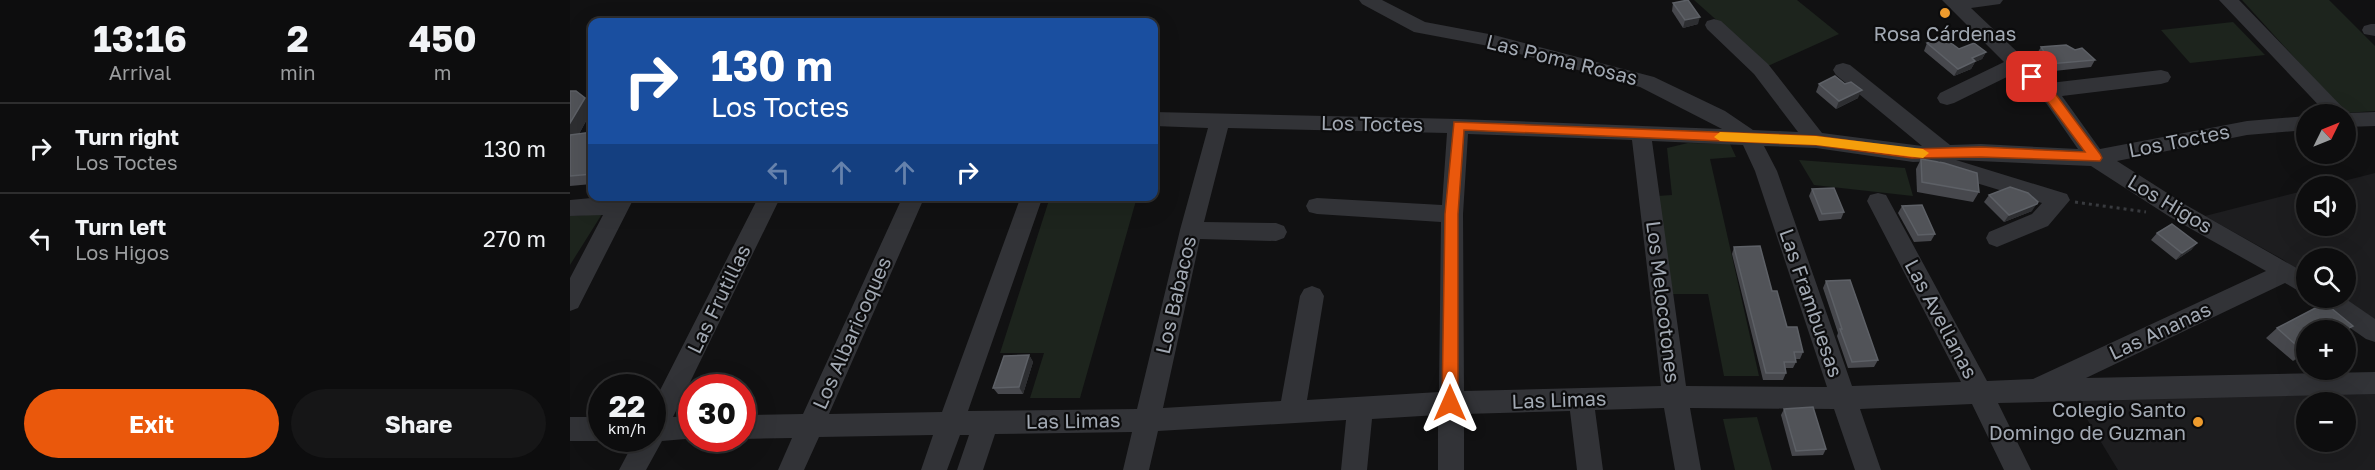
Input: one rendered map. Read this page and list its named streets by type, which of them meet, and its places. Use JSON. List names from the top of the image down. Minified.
{"streets":{"street":["Las Poma Rosas","Los Toctes","Los Higos","Los Babacos","Las Frutillas","Los Melocotones","Las Frambuesas","Las Avellanas","Las Ananas","Los Albaricoques","Las Limas"]},"crossings":[["Las Poma Rosas","Los Toctes"],["Las Poma Rosas","Las Frambuesas"],["Los Toctes","Los Higos"],["Los Toctes","Los Babacos"],["Los Toctes","Los Melocotones"],["Los Toctes","Las Frambuesas"],["Los Higos","Las Ananas"],["Los Babacos","Las Limas"],["Los Melocotones","Las Limas"],["Las Frambuesas","Las Limas"],["Las Avellanas","Las Limas"],["Las Ananas","Las Limas"],["Los Albaricoques","Las Limas"]],"places":["Rosa Cárdenas","Colegio Santo Domingo de Guzman"],"north":"top right","page":{"eta":["13:16","Arrival","2","min","450","m"],"turn":["130 m","Los Toctes"],"list":[{"name":"Turn right","note":"Los Toctes","value":"130 m"},{"name":"Turn left","note":"Los Higos","value":"270 m"}],"map_buttons":["+","−"],"speed":"22 km/h","limit":"30","buttons":["Exit","Share"]}}
